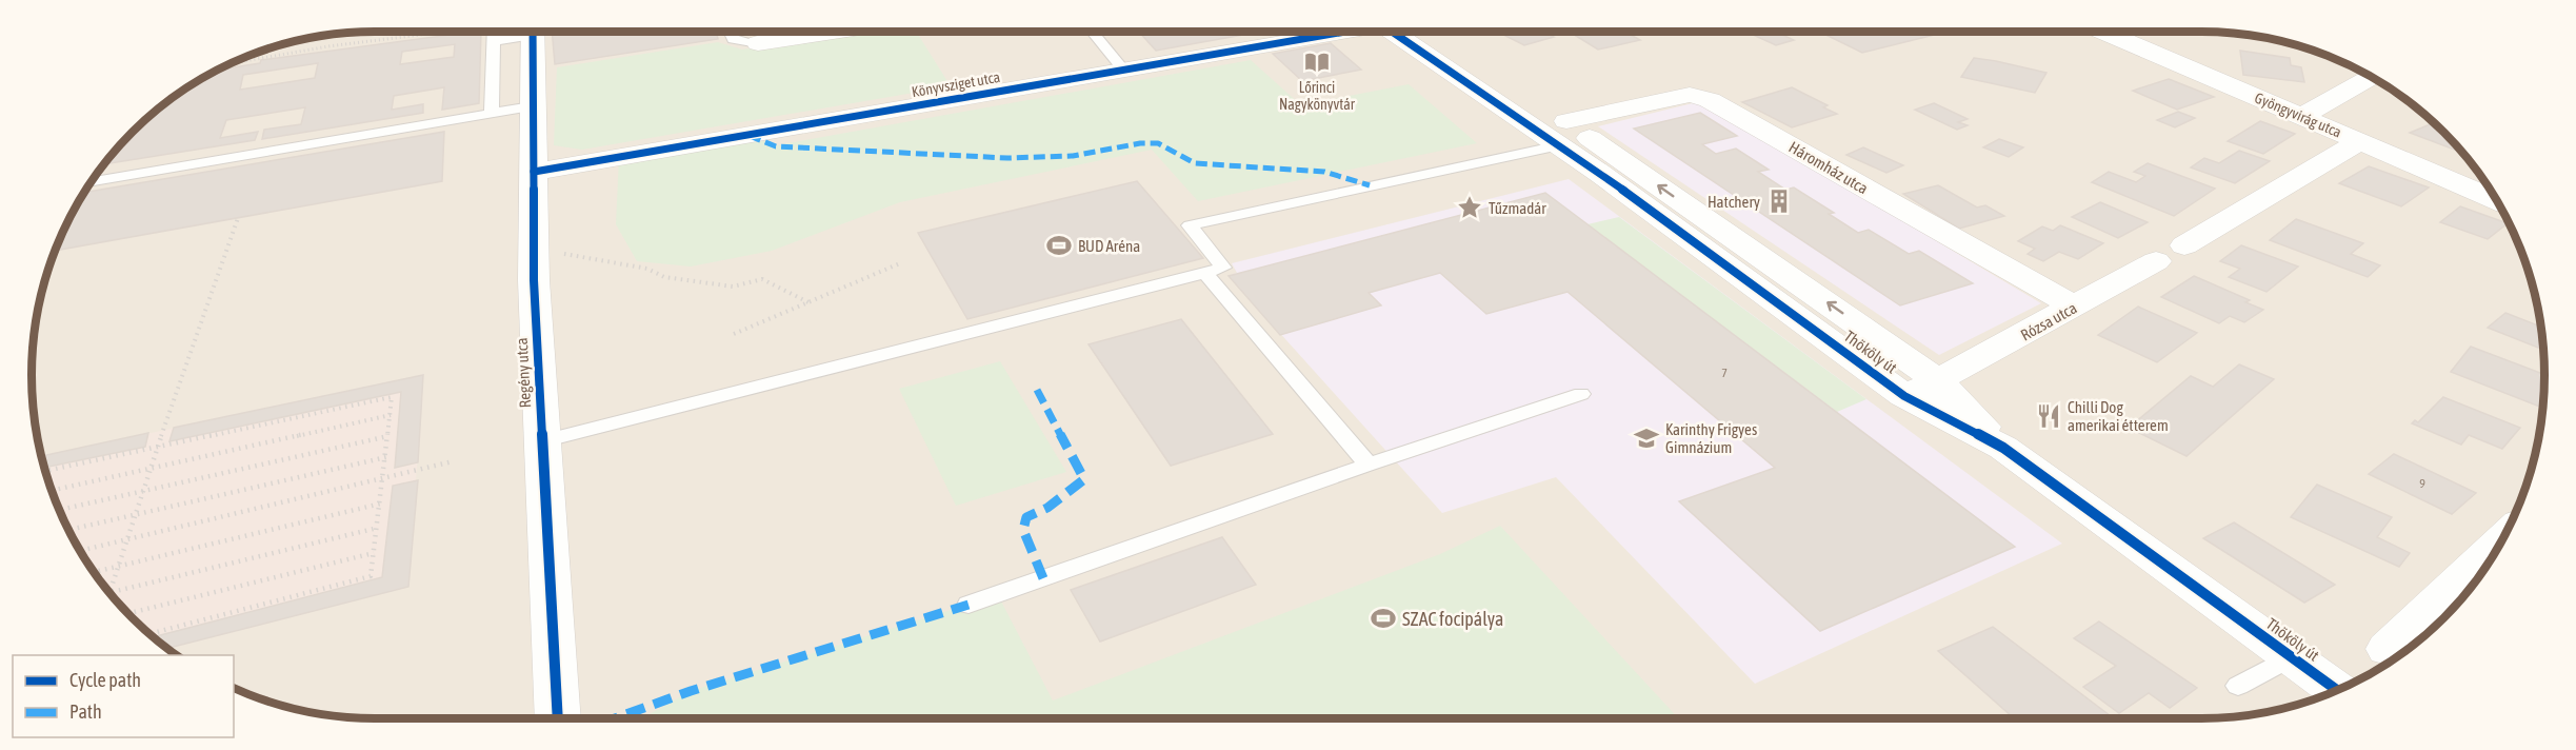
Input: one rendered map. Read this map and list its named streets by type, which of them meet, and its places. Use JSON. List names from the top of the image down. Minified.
{"streets":{"street":["Könyvsziget utca","Gyöngyvirág utca","Háromház utca","Rózsa utca","Thököly út","Regény utca"]},"crossings":[["Könyvsziget utca","Regény utca"],["Gyöngyvirág utca","Rózsa utca"],["Háromház utca","Rózsa utca"],["Háromház utca","Thököly út"],["Rózsa utca","Thököly út"]],"places":{"library":["Lőrinci Nagykönyvtár"],"building":["Hatchery"],"place":["Tűzmadár"],"sports":["BUD Aréna","SZAC focipálya"],"restaurant":["Chilli Dog amerikai étterem"],"school or university":["Karinthy Frigyes Gimnázium"]},"house_numbers":["7","9"],"legend":["Cycle path","Path"]}
